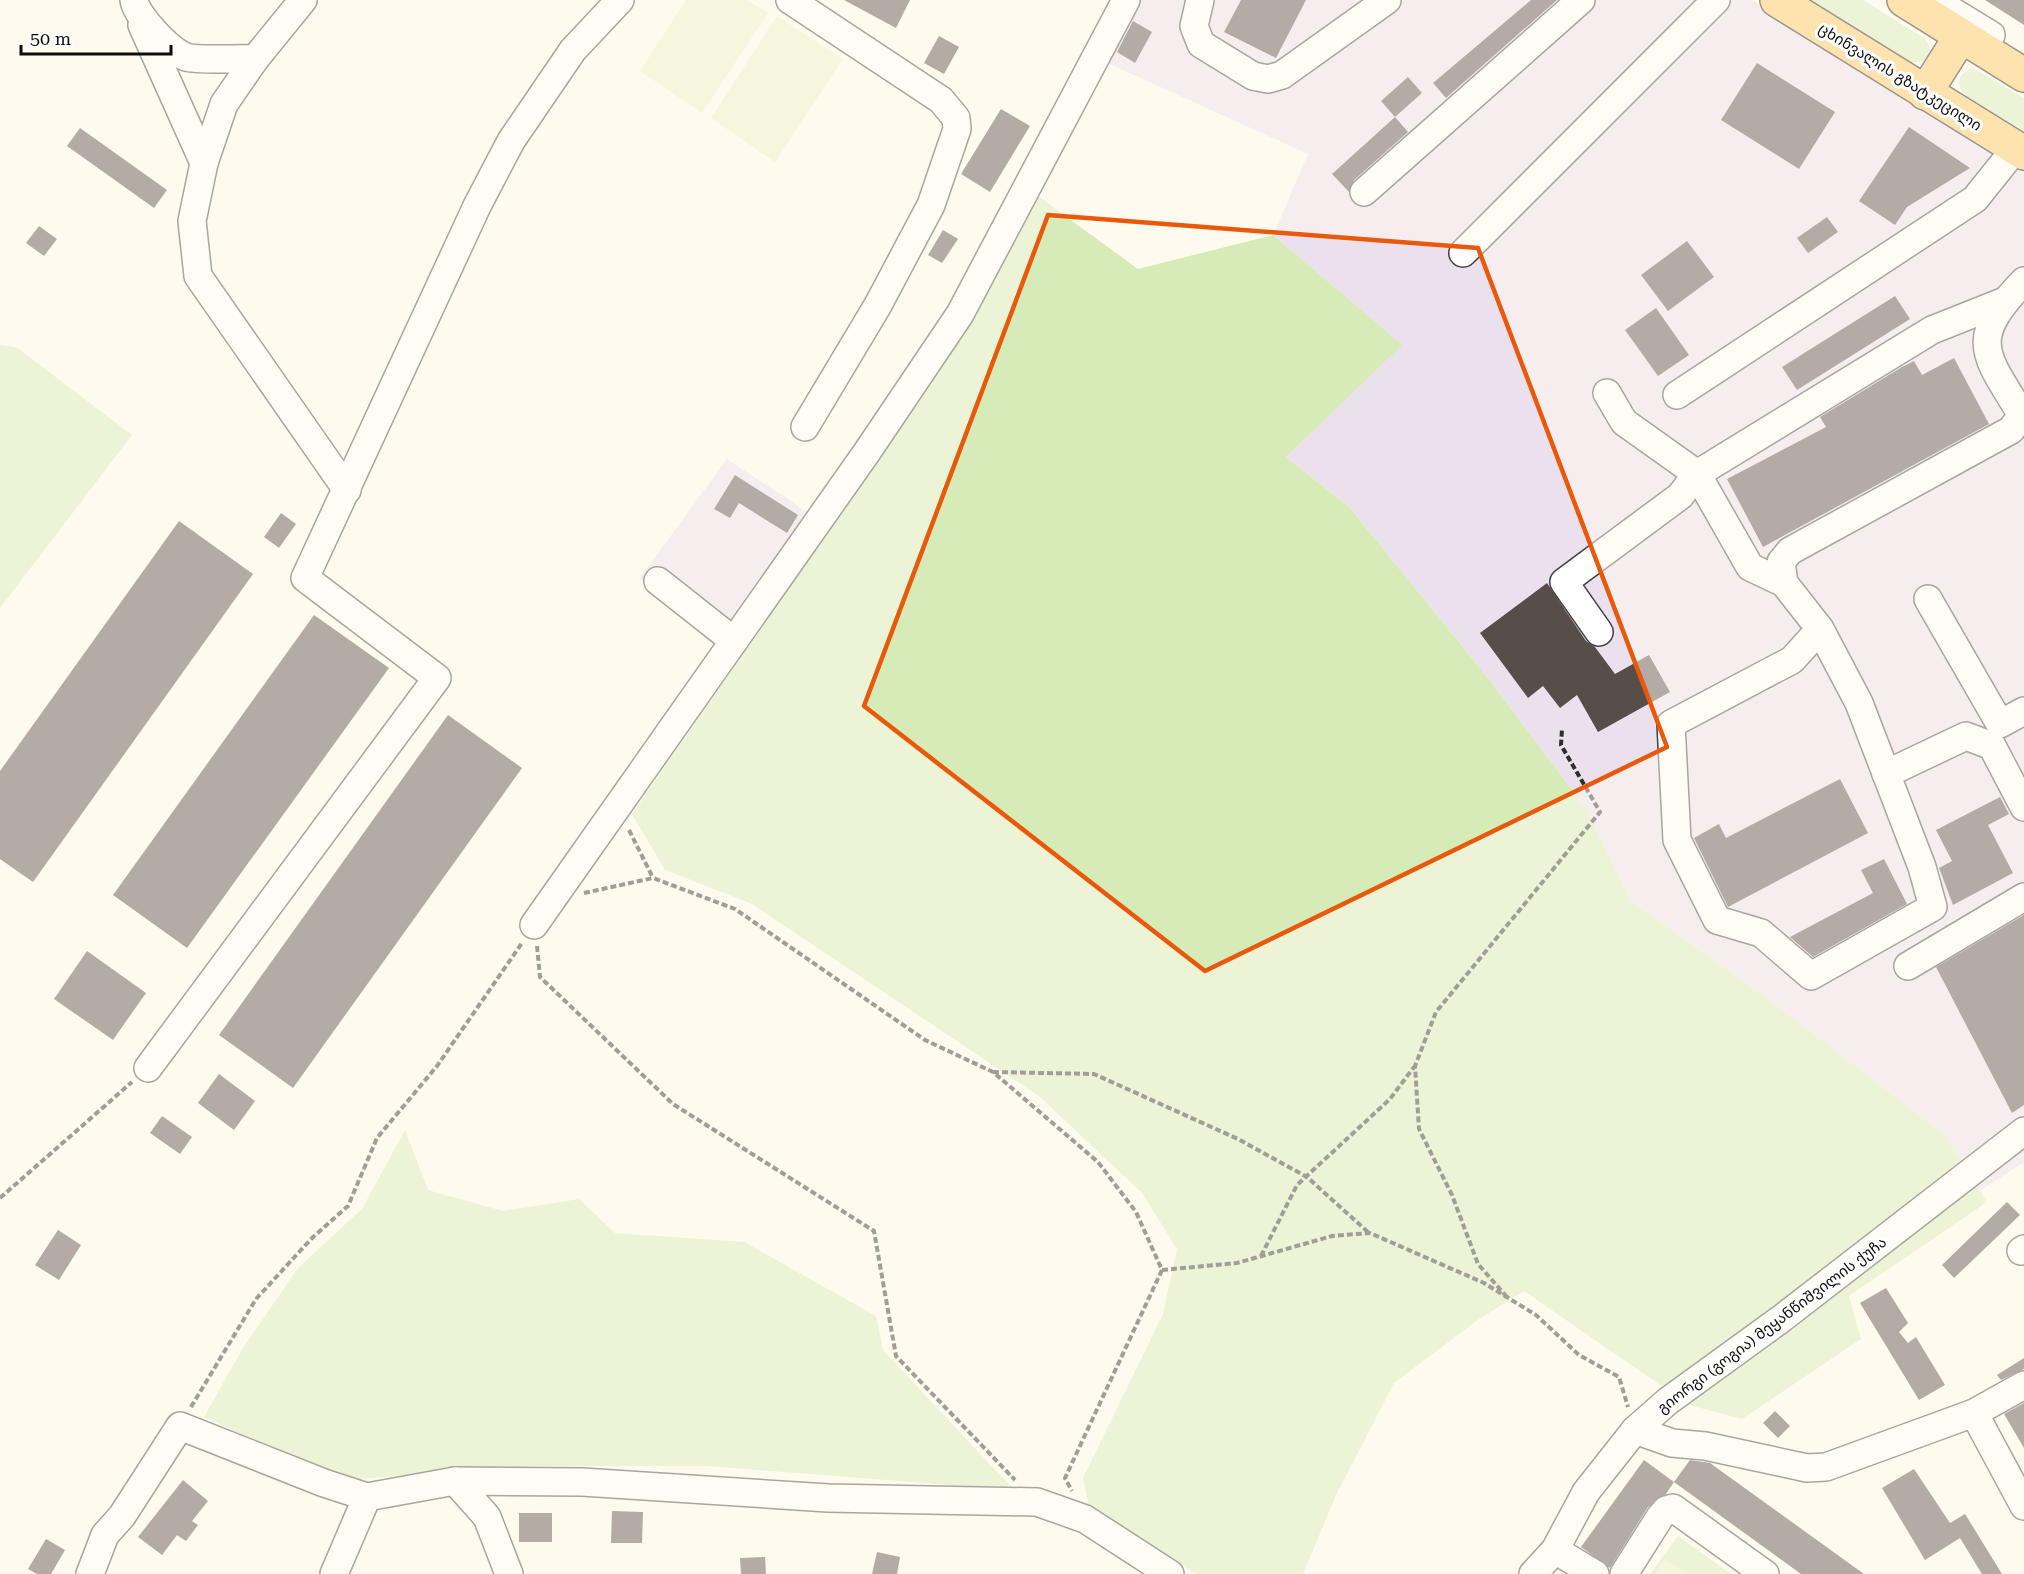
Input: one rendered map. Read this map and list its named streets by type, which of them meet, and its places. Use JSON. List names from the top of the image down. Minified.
{"streets":{"main road":["ცხინვალის გზატკეცილი"],"street":["გიორგი (გოგია) მეყანწიშვილის ქუჩა"]},"scale_bar":"50 m"}
